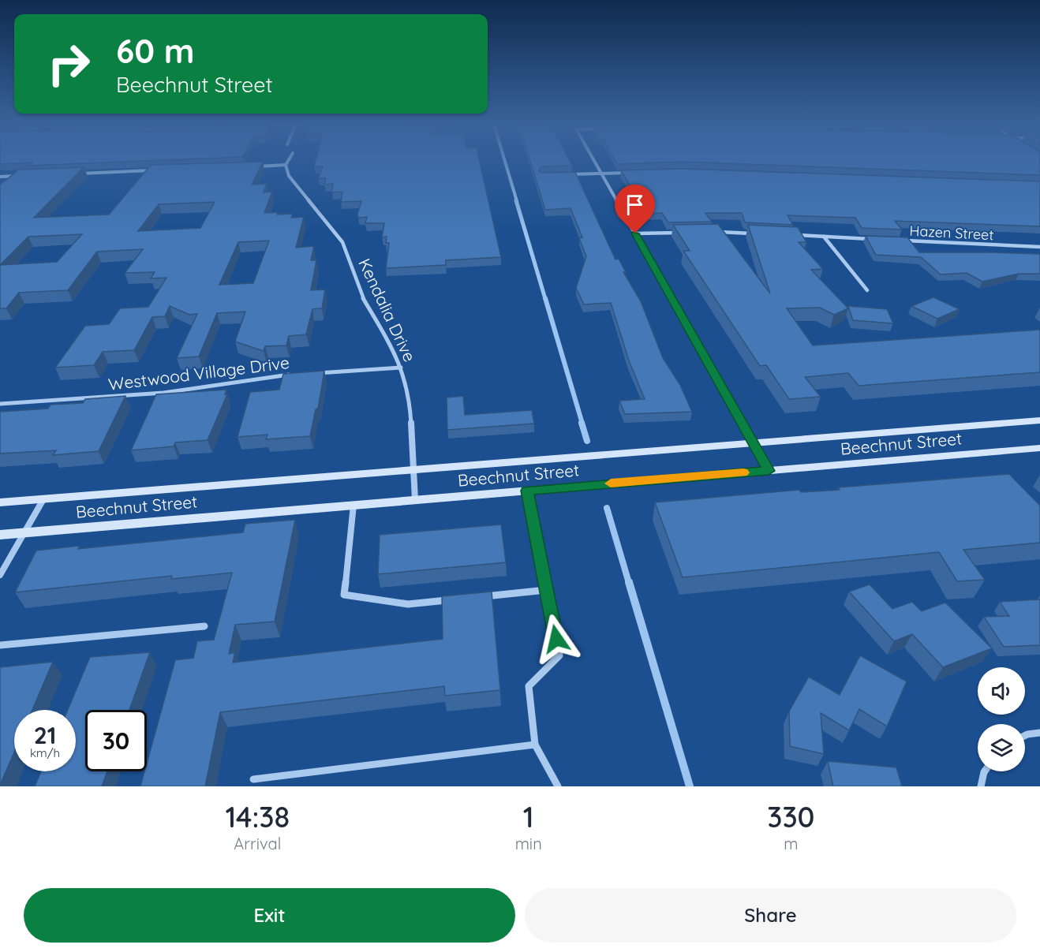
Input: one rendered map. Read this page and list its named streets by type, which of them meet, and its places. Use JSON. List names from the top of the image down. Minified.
{"streets":{"main road":["Beechnut Street"],"street":["Hazen Street","Kendalia Drive","Westwood Village Drive"]},"crossings":[["Kendalia Drive","Westwood Village Drive"],["Kendalia Drive","Beechnut Street"]],"page":{"turn":["60 m","Beechnut Street"],"speed":"21 km/h","limit":"30","eta":["14:38","Arrival","1","min","330","m"],"buttons":["Exit","Share"]}}
